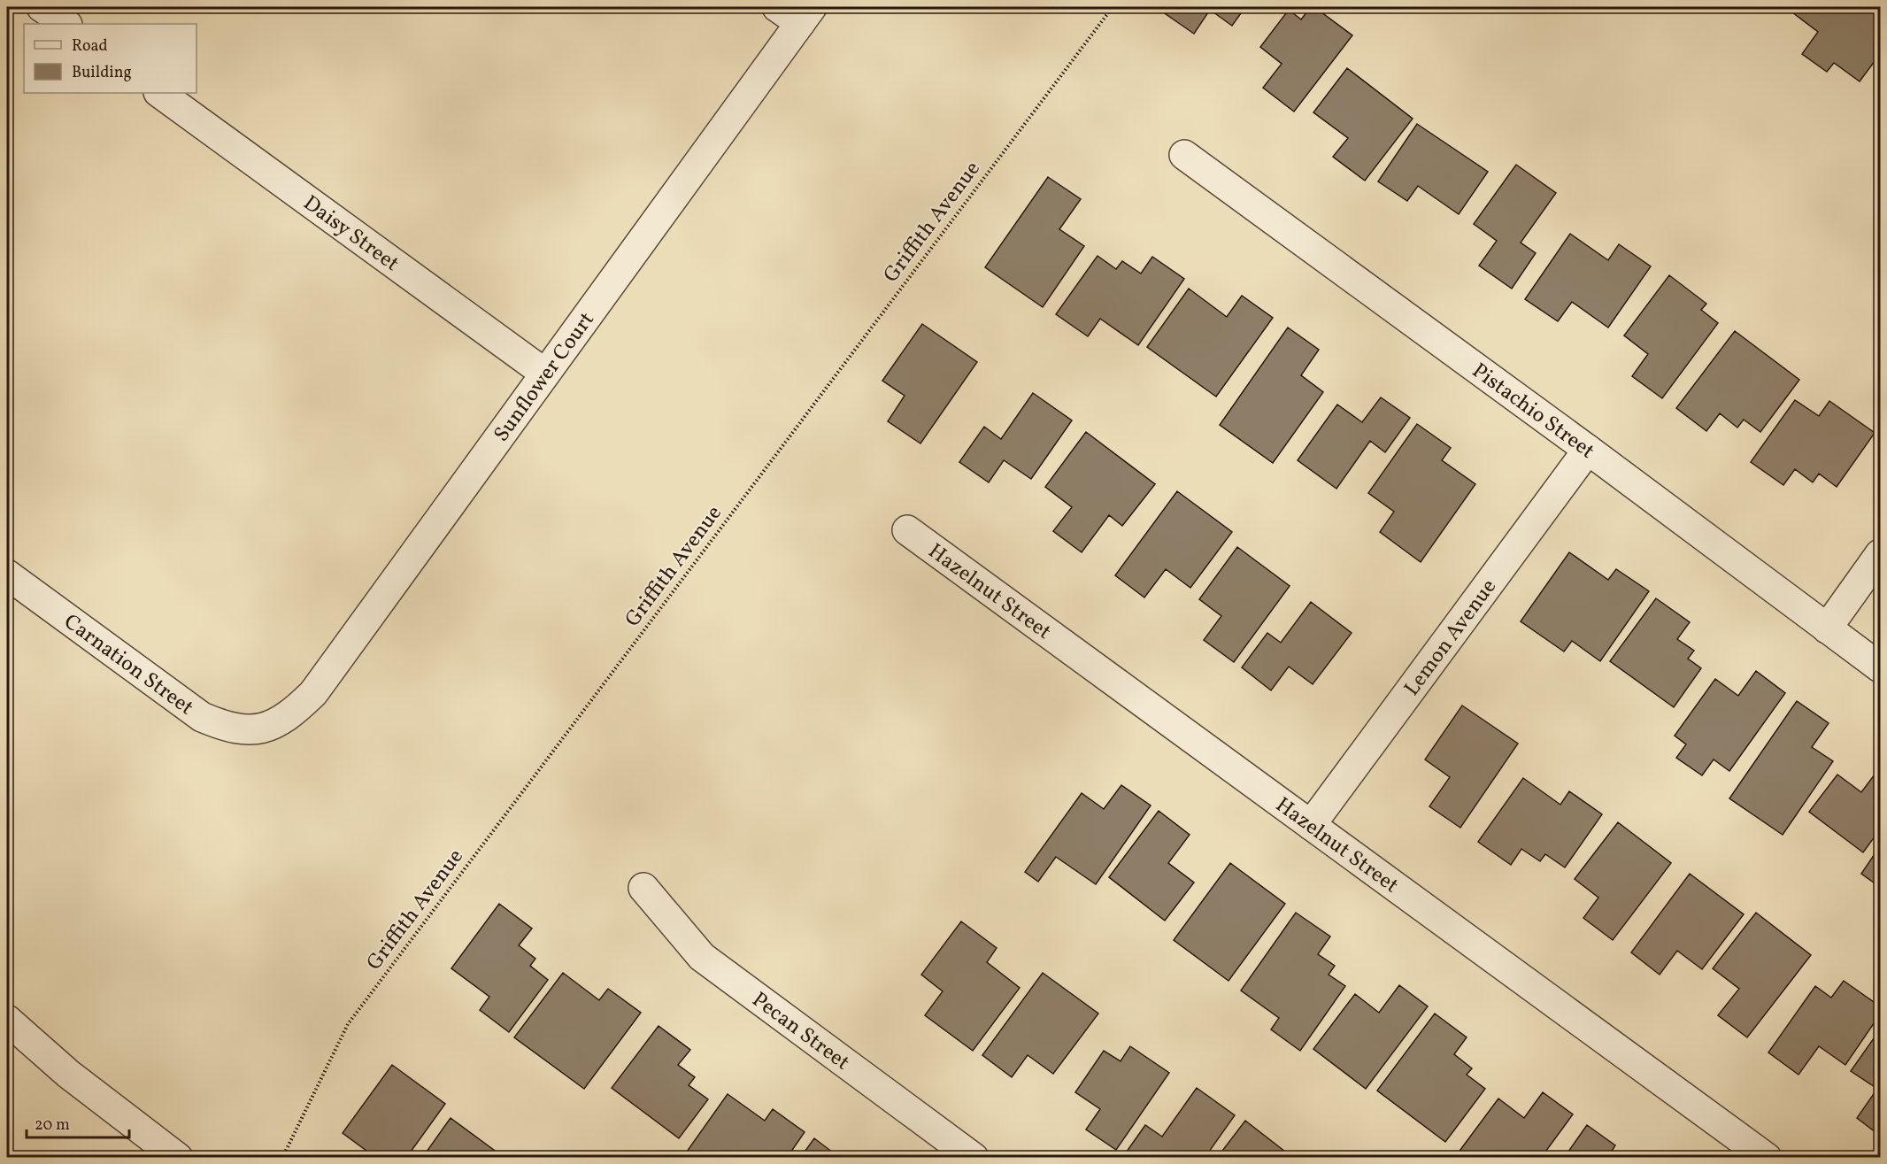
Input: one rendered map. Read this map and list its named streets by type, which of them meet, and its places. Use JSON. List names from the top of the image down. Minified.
{"streets":{"street":["Daisy Street","Sunflower Court","Pistachio Street","Hazelnut Street","Lemon Avenue","Carnation Street","Pecan Street"],"path":["Griffith Avenue"]},"crossings":[["Daisy Street","Sunflower Court"],["Sunflower Court","Carnation Street"],["Pistachio Street","Lemon Avenue"],["Hazelnut Street","Lemon Avenue"]],"legend":["Road","Building"],"scale_bar":"20 m"}
